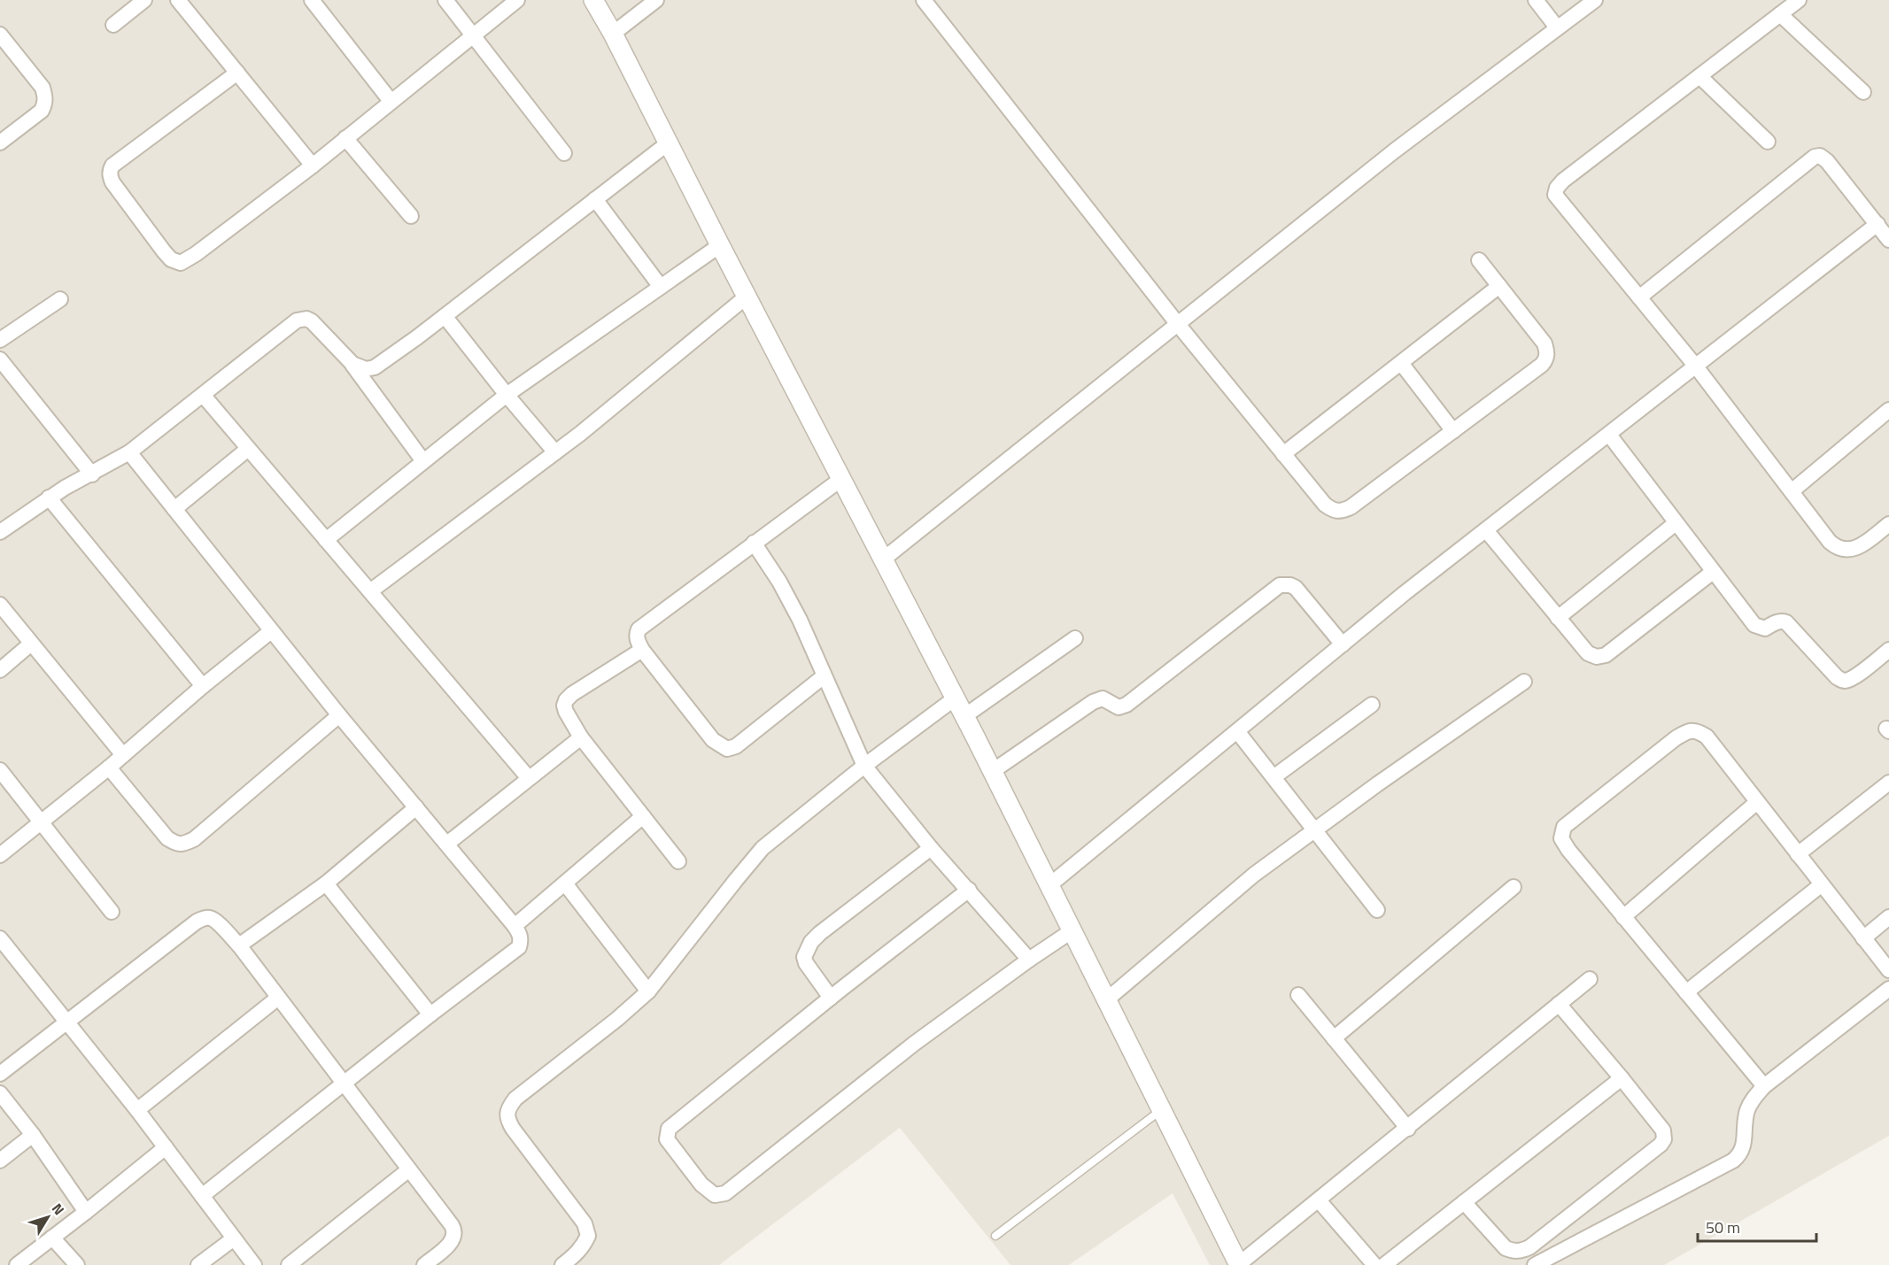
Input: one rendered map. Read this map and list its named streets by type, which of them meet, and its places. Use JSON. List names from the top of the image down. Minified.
{"scale_bar":"50 m","north":"top right"}
